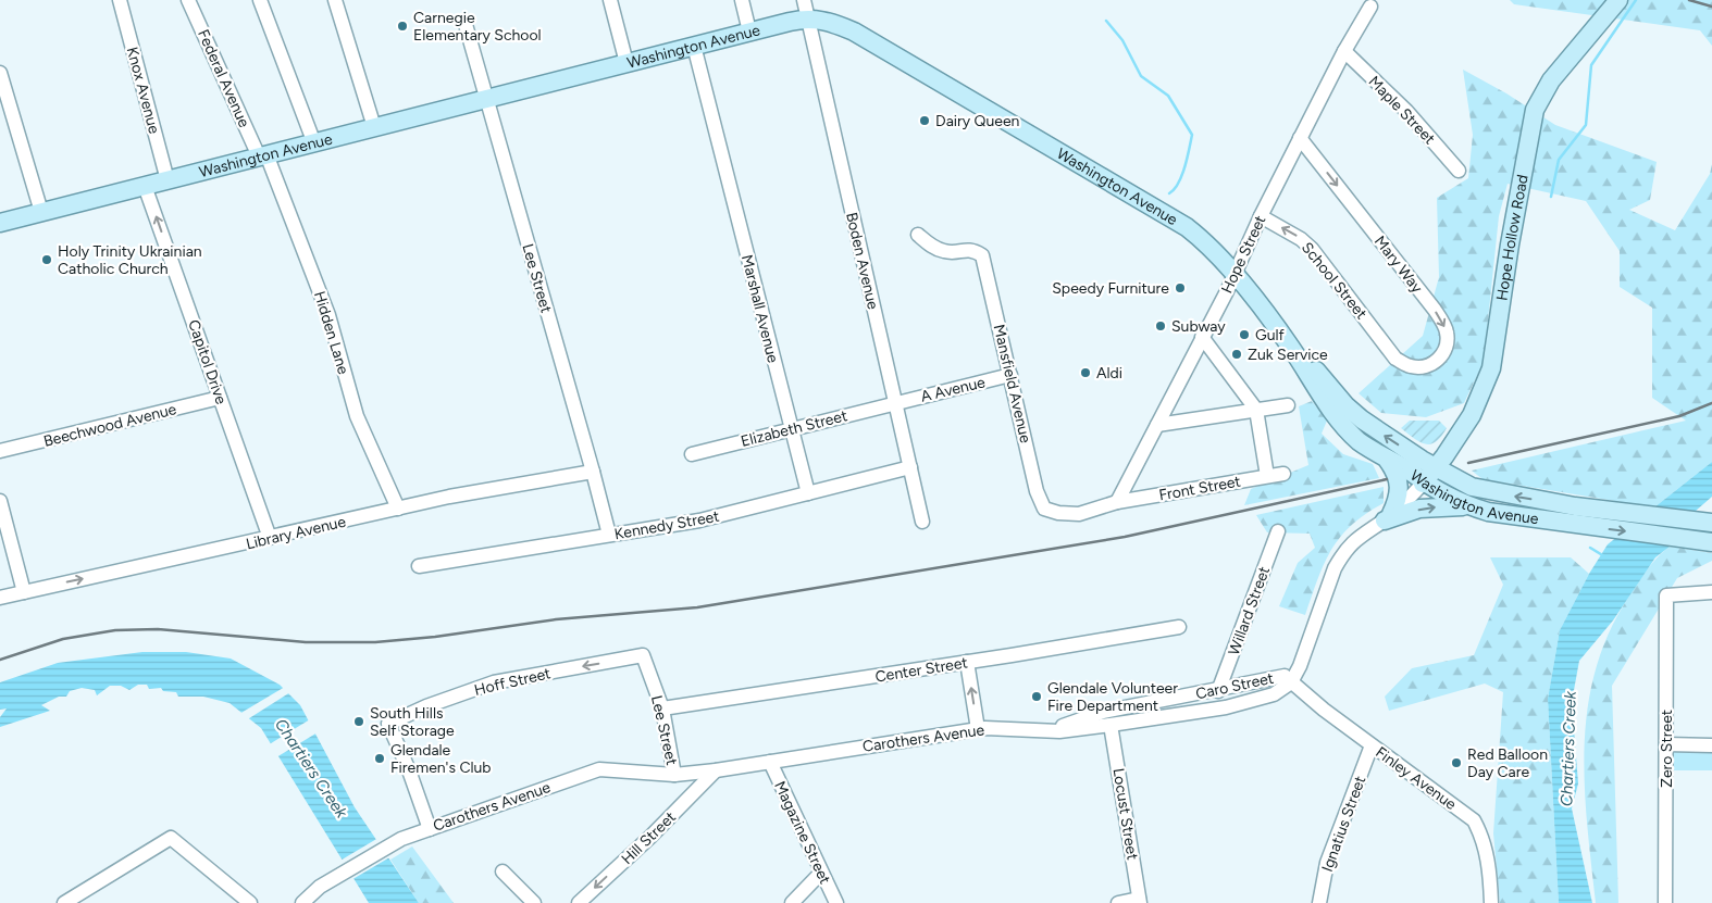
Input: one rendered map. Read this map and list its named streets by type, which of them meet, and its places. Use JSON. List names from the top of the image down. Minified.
{"streets":{"main road":["Washington Avenue","Hope Hollow Road"],"street":["Federal Avenue","Knox Avenue","Maple Street","Hope Street","Boden Avenue","Mary Way","Lee Street","School Street","Marshall Avenue","Hidden Lane","Capitol Drive","Mansfield Avenue","A Avenue","Beechwood Avenue","Elizabeth Street","Front Street","Kennedy Street","Library Avenue","Willard Street","Center Street","Hoff Street","Caro Street","Carothers Avenue","Zero Street","Finley Avenue","Locust Street","Ignatius Street","Magazine Street","Hill Street"]},"crossings":[["Washington Avenue","Federal Avenue"],["Washington Avenue","Knox Avenue"],["Washington Avenue","Hope Hollow Road"],["Washington Avenue","Hope Street"],["Washington Avenue","Boden Avenue"],["Washington Avenue","Lee Street"],["Washington Avenue","Marshall Avenue"],["Washington Avenue","Hidden Lane"],["Washington Avenue","Capitol Drive"],["Federal Avenue","Hidden Lane"],["Maple Street","Hope Street"],["Hope Street","Mary Way"],["Hope Street","School Street"],["Hope Street","Mansfield Avenue"],["Hope Street","Front Street"],["Boden Avenue","A Avenue"],["Boden Avenue","Elizabeth Street"],["Boden Avenue","Kennedy Street"],["Mary Way","School Street"],["Lee Street","Kennedy Street"],["Lee Street","Library Avenue"],["Lee Street","Center Street"],["Lee Street","Hoff Street"],["Lee Street","Carothers Avenue"],["Marshall Avenue","Elizabeth Street"],["Marshall Avenue","Kennedy Street"],["Hidden Lane","Library Avenue"],["Capitol Drive","Beechwood Avenue"],["Capitol Drive","Library Avenue"],["Mansfield Avenue","A Avenue"],["Mansfield Avenue","Front Street"],["A Avenue","Elizabeth Street"],["Willard Street","Caro Street"],["Hoff Street","Carothers Avenue"],["Caro Street","Carothers Avenue"],["Caro Street","Finley Avenue"],["Carothers Avenue","Finley Avenue"],["Carothers Avenue","Locust Street"],["Carothers Avenue","Magazine Street"],["Carothers Avenue","Hill Street"],["Finley Avenue","Ignatius Street"]],"one_way":["School Street","Capitol Drive","Library Avenue","Hill Street"],"water":["Chartiers Creek"],"places":["Carnegie Elementary School","Dairy Queen","Holy Trinity Ukrainian Catholic Church","Speedy Furniture","Subway","Gulf","Zuk Service","Aldi","Glendale Volunteer Fire Department","South Hills Self Storage","Glendale Firemen's Club","Red Balloon Day Care"]}
